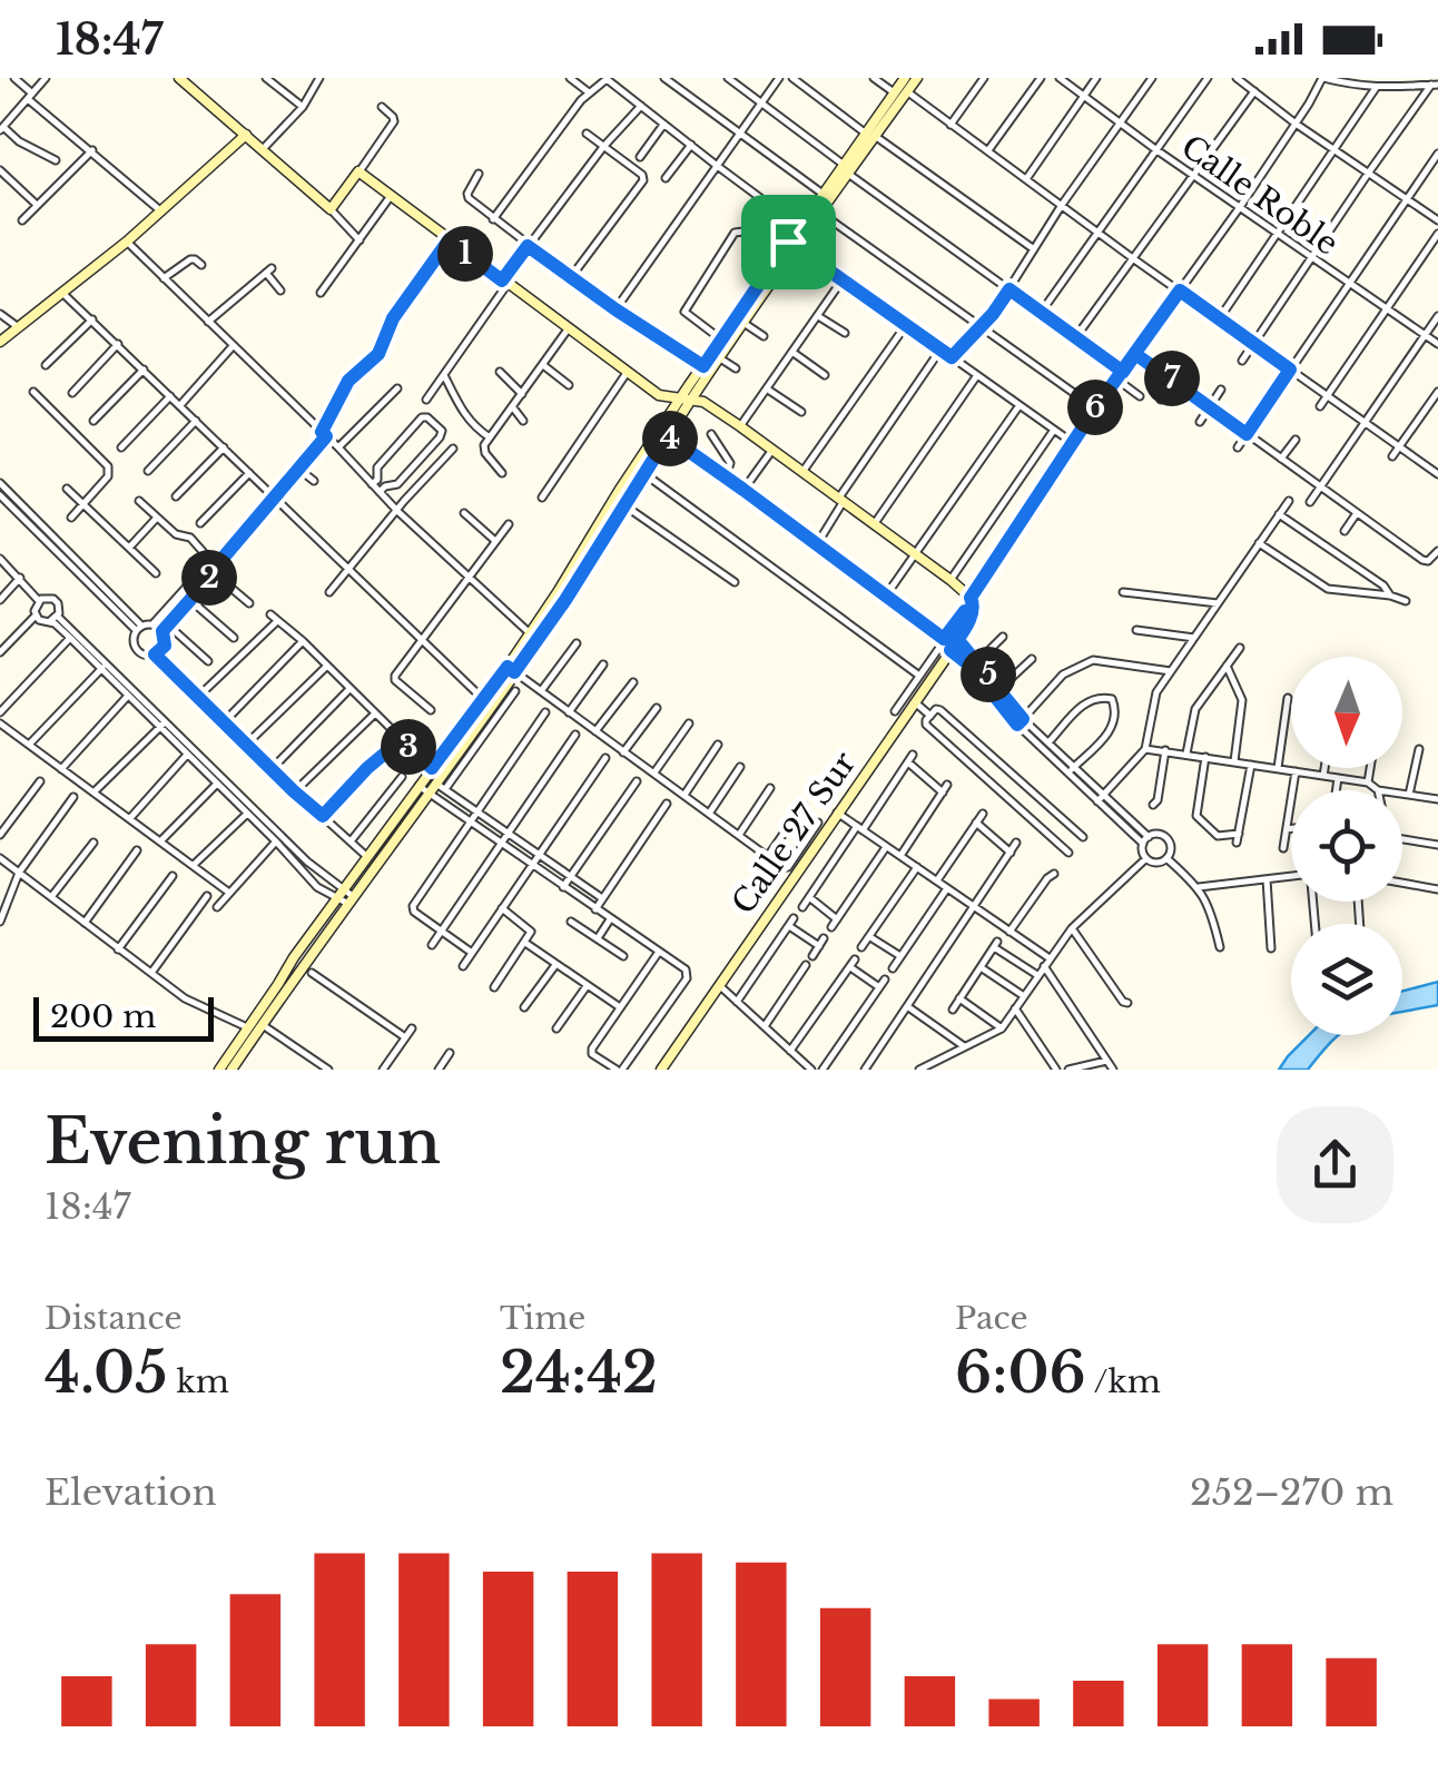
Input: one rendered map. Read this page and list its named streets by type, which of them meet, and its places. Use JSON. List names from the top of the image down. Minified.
{"streets":{"main road":["Calle 27 Sur"],"street":["Calle Roble"]},"crossings":[["Calle Roble","Calle 27 Sur"]],"scale_bar":"200 m","north":"bottom","page":{"status":"18:47","pins":["1","7","6","4","2","5","3"],"scale":"200 m","heading":["Evening run","18:47"],"stats":[["Distance","4.05 km"],["Time","24:42"],["Pace","6:06 /km"]],"chart":["Elevation","252–270 m"]}}
